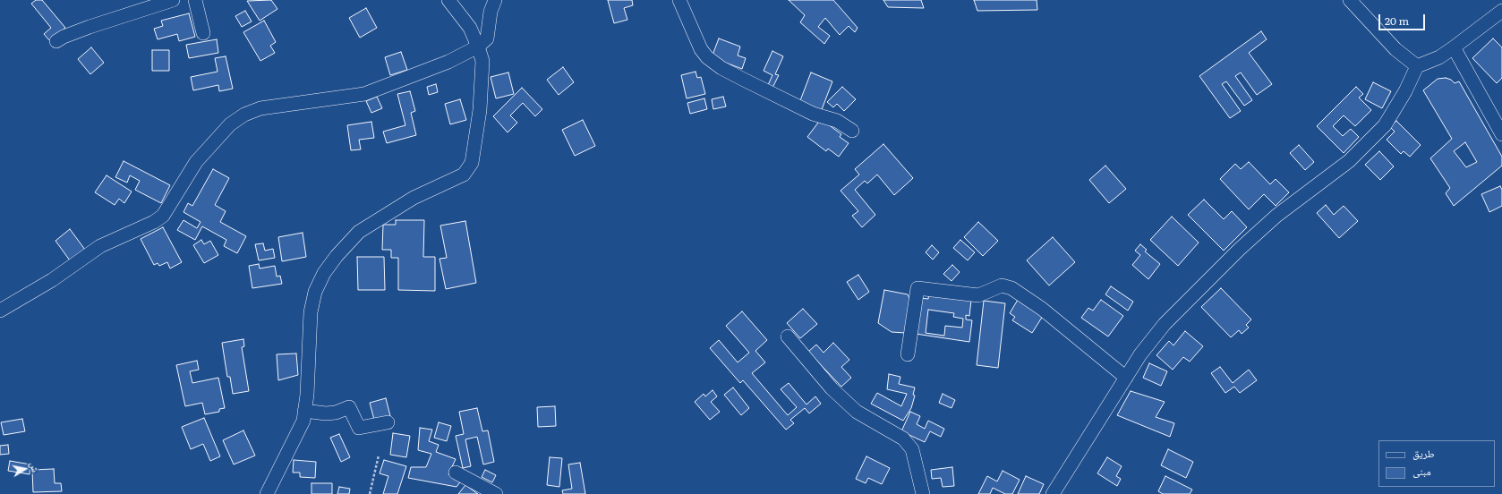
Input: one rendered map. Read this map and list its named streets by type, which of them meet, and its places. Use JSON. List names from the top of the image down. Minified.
{"legend":["طريق","مبنى"],"scale_bar":"20 m","north":"right"}
